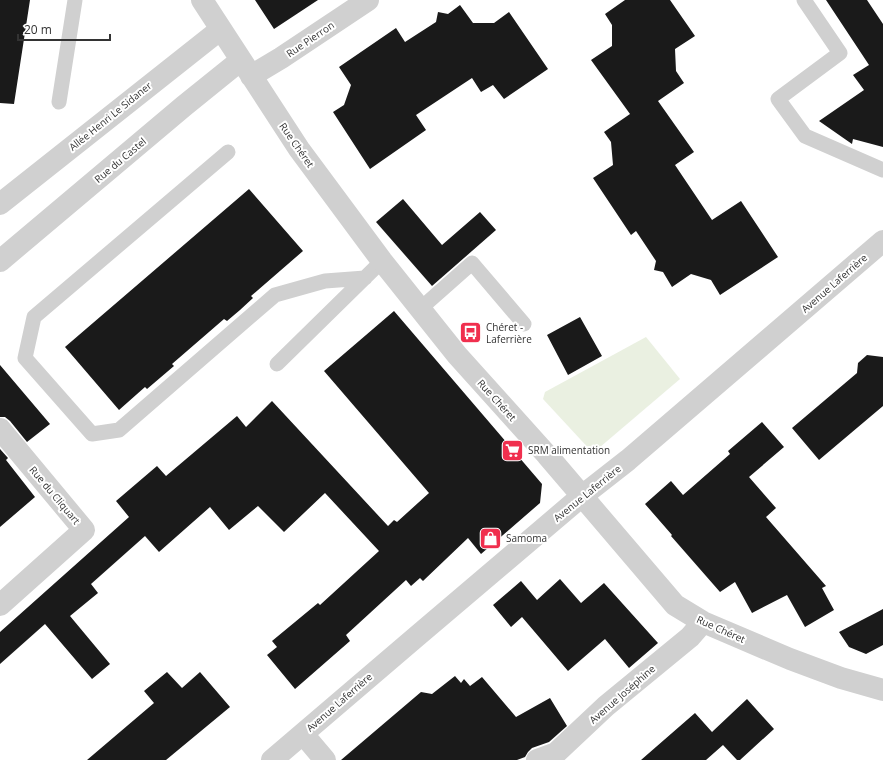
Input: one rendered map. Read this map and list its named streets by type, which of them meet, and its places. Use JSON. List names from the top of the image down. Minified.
{"streets":{"street":["Rue Pierron","Allée Henri Le Sidaner","Rue Chéret","Rue du Castel","Avenue Laferrière","Rue du Cliquart","Avenue Joséphine"]},"crossings":[["Rue Pierron","Rue Chéret"],["Rue Pierron","Rue du Castel"],["Allée Henri Le Sidaner","Rue Chéret"],["Rue Chéret","Rue du Castel"],["Rue Chéret","Avenue Laferrière"],["Rue Chéret","Avenue Joséphine"]],"places":{"bus stop":["Chéret - Laferrière"],"supermarket":["SRM alimentation"],"shop":["Samoma"]},"scale_bar":"20 m"}
